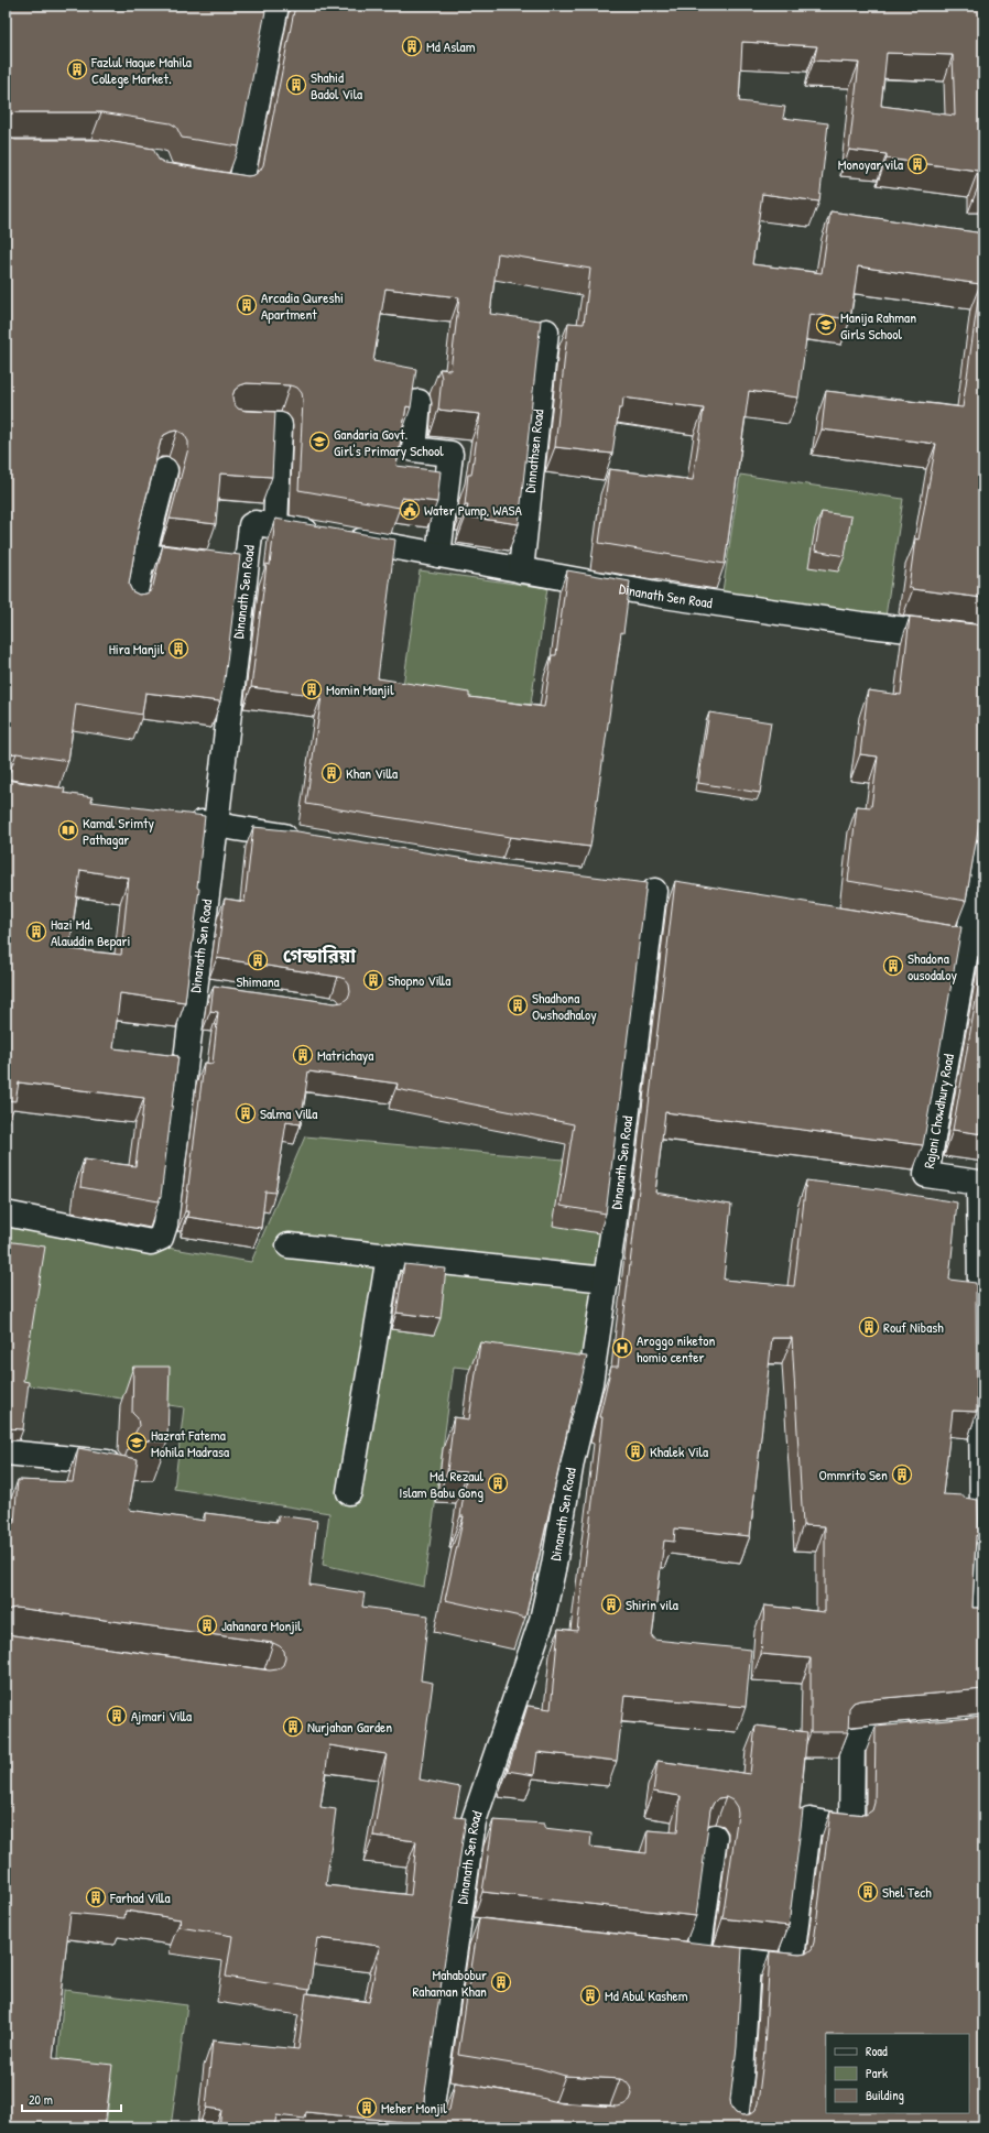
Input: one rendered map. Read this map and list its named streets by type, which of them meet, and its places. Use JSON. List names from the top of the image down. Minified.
{"streets":{"street":["Dinnathsen Road","Dinanath Sen Road","Rajani Chowdhury Road"]},"crossings":[["Dinnathsen Road","Dinanath Sen Road"]],"districts":["গেন্ডারিয়া"],"places":{"building":["Md Aslam","Fazlul Haque Mahila College Market.","Shahid Badol Vila","Monoyar vila","Arcadia Qureshi Apartment","Hira Manjil","Momin Manjil","Khan Villa","Hazi Md. Alauddin Bepari","Shimana","Shadona ousodaloy","Shopno Villa","Shadhona Owshodhaloy","Matrichaya","Salma Villa","Rouf Nibash","Khalek Vila","Ommrito Sen","Md. Rezaul Islam Babu Gong","Shirin vila","Jahanara Monjil","Ajmari Villa","Nurjahan Garden","Shel Tech","Farhad Villa","Mahabobur Rahaman Khan","Md Abul Kashem","Meher Monjil"],"school or university":["Manija Rahman Girls School","Gandaria Govt. Girl's Primary School","Hazrat Fatema Mohila Madrasa"],"public building":["Water Pump, WASA"],"library":["Kamal Srimty Pathagar"],"hospital":["Aroggo niketon homio center"]},"legend":["Road","Park","Building"],"scale_bar":"20 m"}
